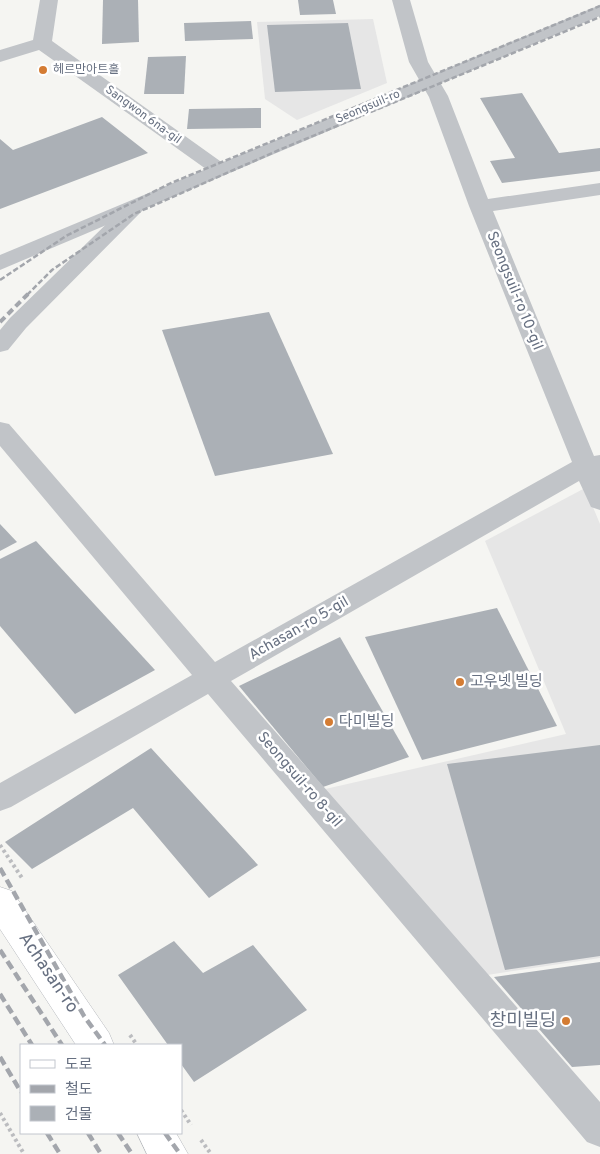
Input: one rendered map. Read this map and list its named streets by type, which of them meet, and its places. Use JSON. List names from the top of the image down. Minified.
{"streets":{"main road":["Achasan-ro"],"street":["Seongsuil-ro","Sangwon 6na-gil","Seongsuil-ro 10-gil","Achasan-ro 5-gil","Seongsuil-ro 8-gil"]},"crossings":[["Seongsuil-ro","Sangwon 6na-gil"],["Seongsuil-ro","Seongsuil-ro 10-gil"],["Seongsuil-ro 10-gil","Achasan-ro 5-gil"],["Achasan-ro 5-gil","Seongsuil-ro 8-gil"]],"places":["헤르만아트홀","고우넷 빌딩","다미빌딩","창미빌딩"],"legend":["도로","철도","건물"]}
